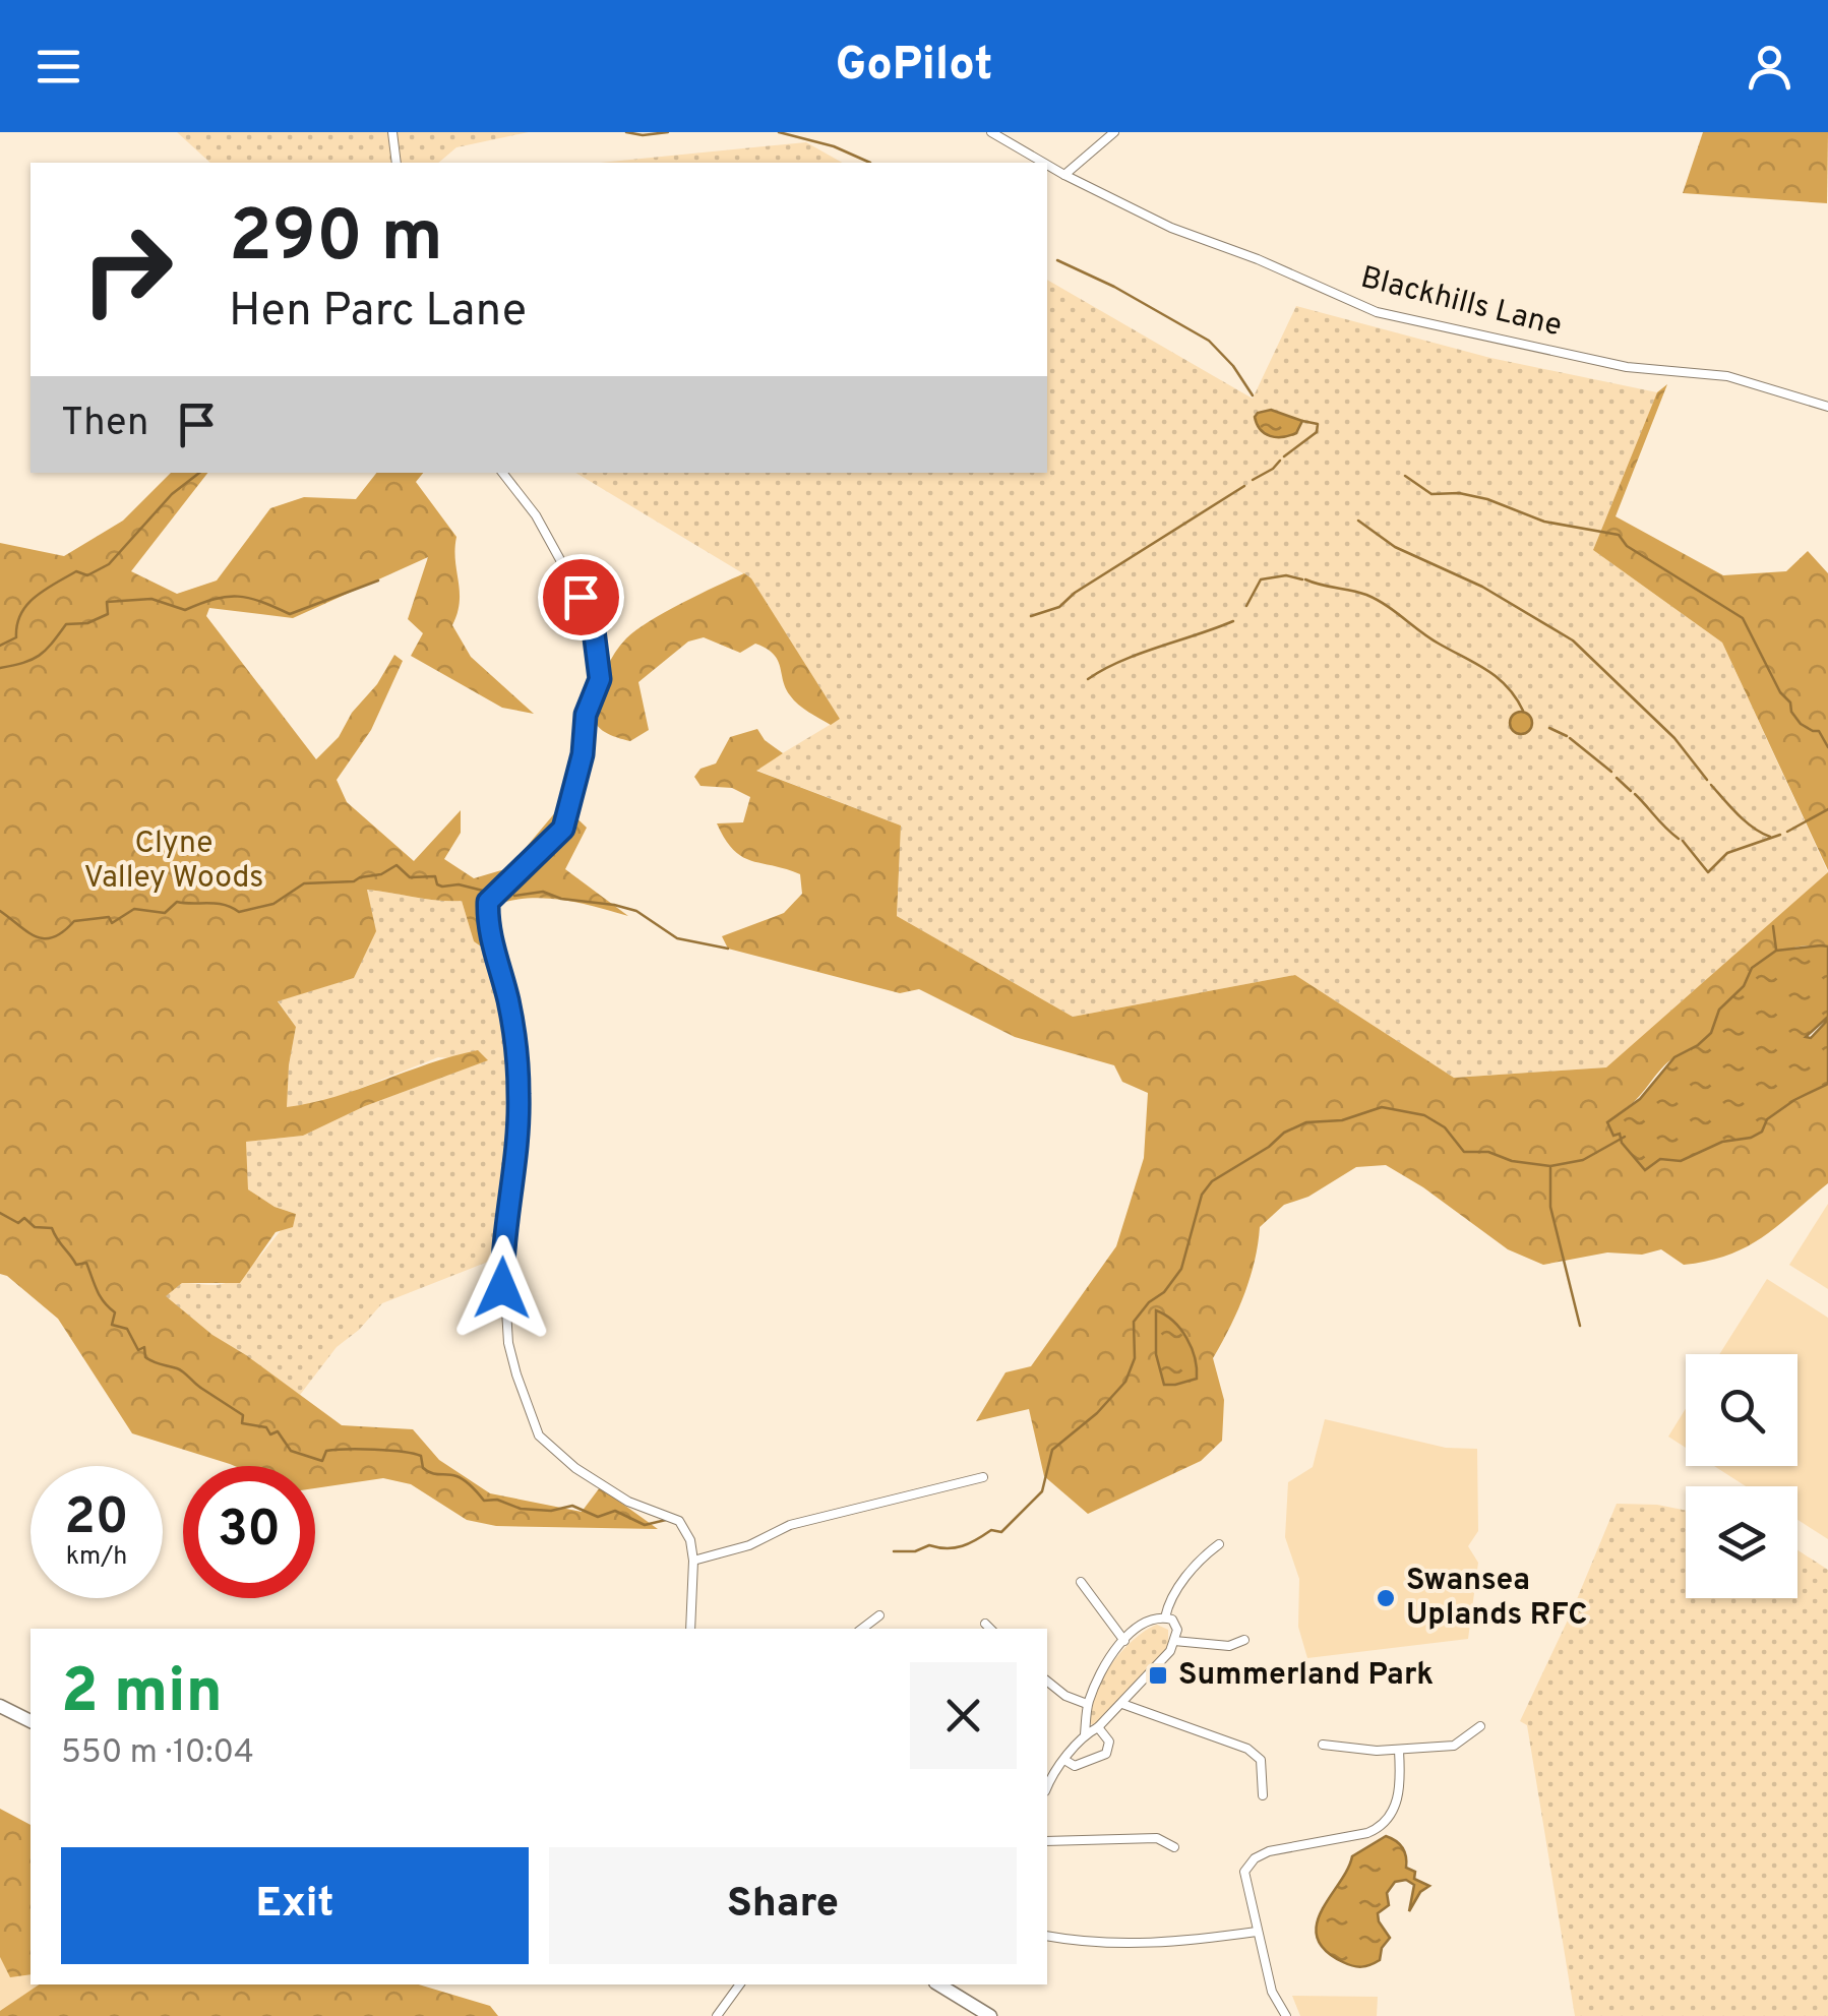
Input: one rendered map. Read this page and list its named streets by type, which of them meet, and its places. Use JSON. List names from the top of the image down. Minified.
{"streets":{"street":["Blackhills Lane"]},"parks":["Clyne Valley Woods"],"places":{"other":["Swansea Uplands RFC"],"transit":["Summerland Park"]},"page":{"header":"GoPilot","turn":["290 m","Hen Parc Lane"],"then":"Then","speed":"20 km/h","limit":"30","heading":["2 min","550 m · 10:04"],"buttons":["Exit","Share"]}}
